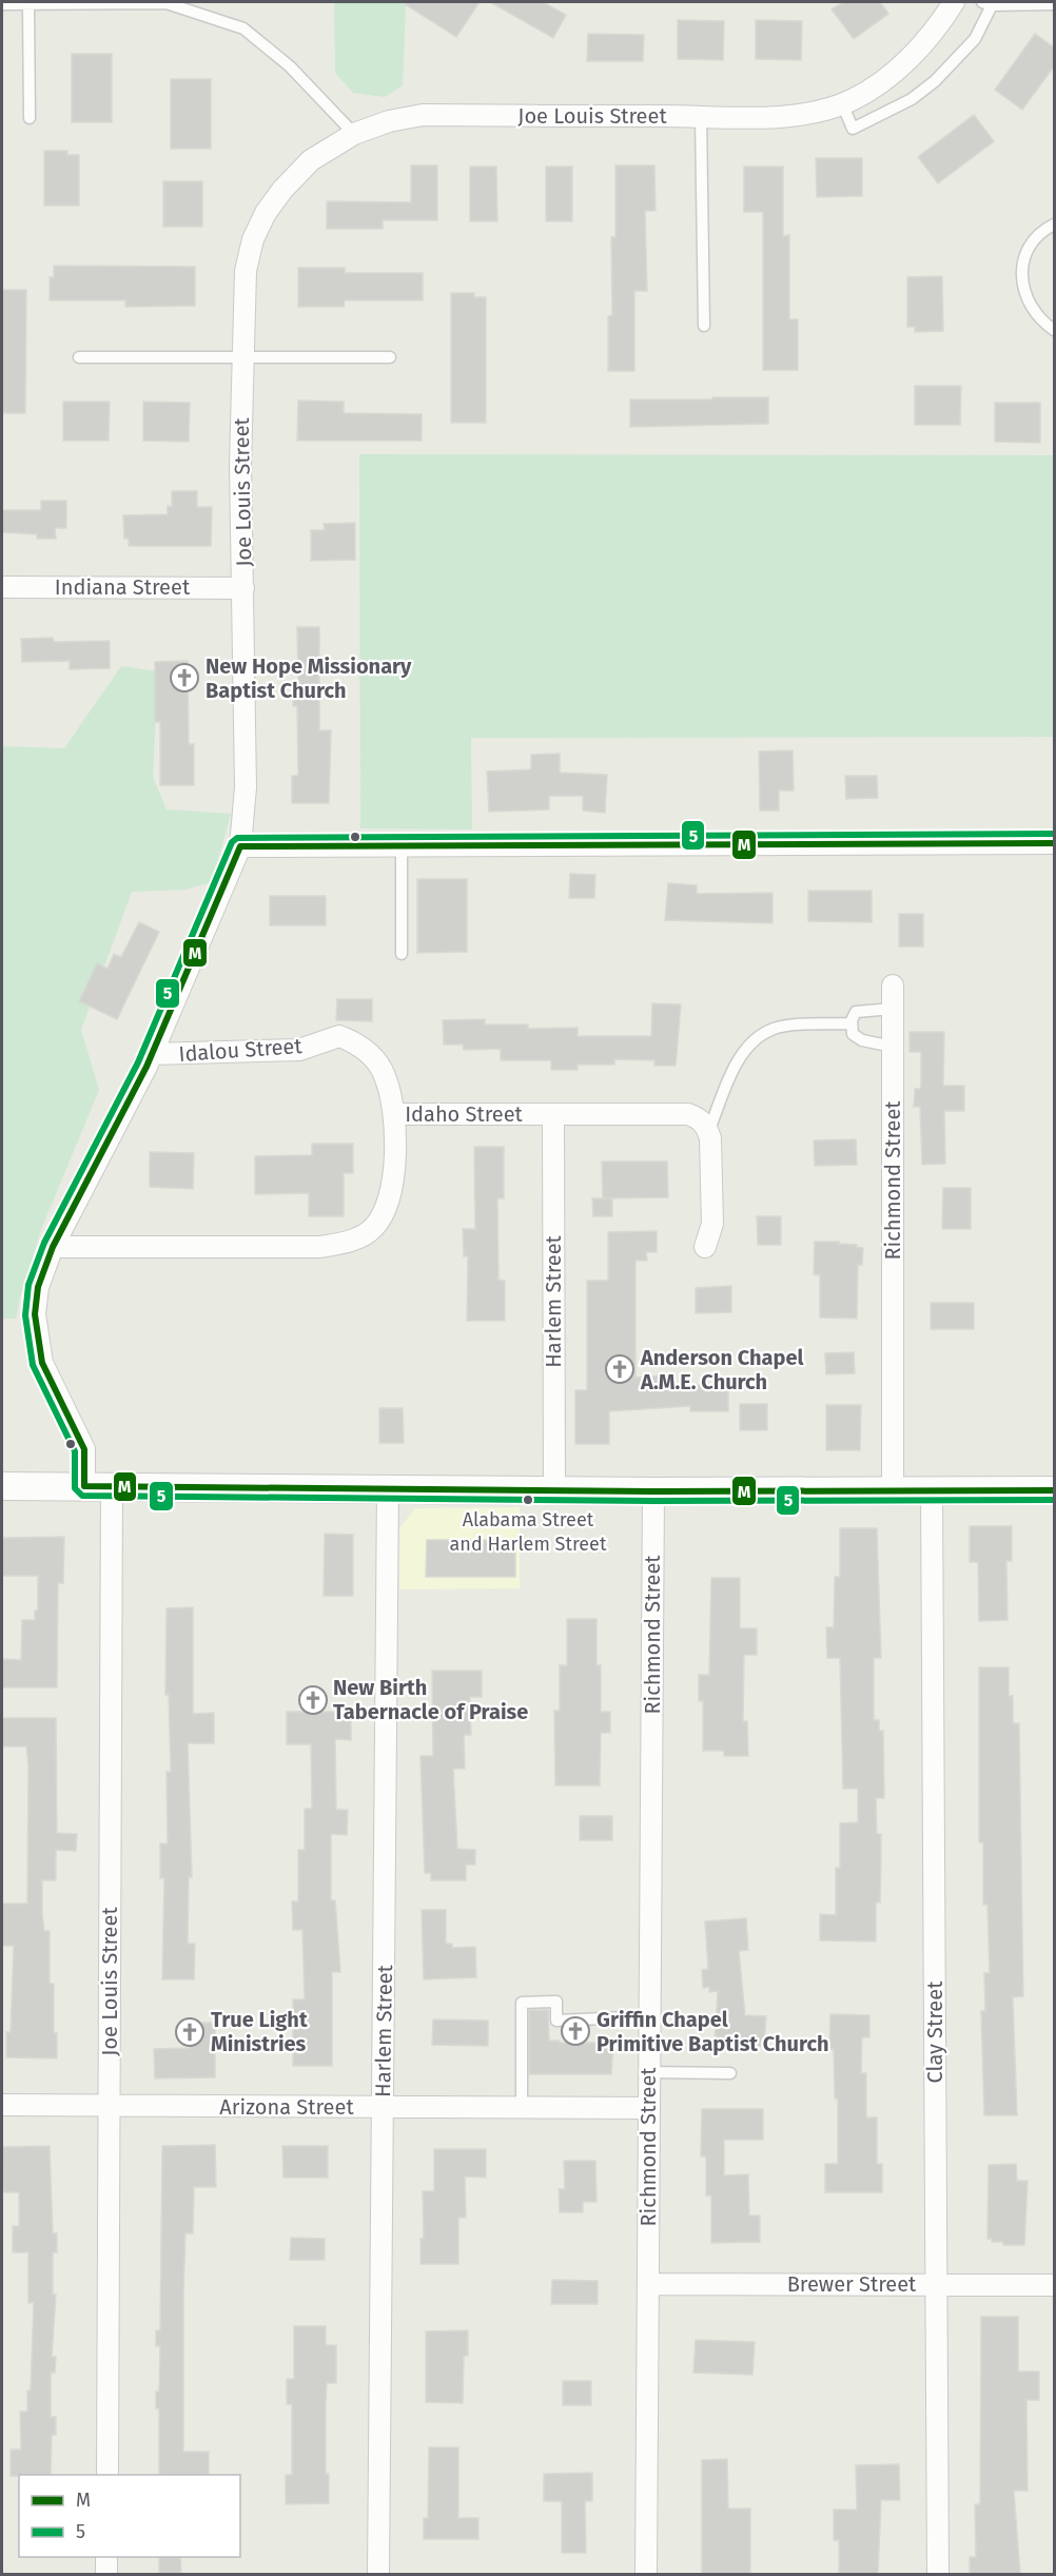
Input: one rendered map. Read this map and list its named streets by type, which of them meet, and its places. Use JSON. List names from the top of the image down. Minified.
{"streets":{"street":["Joe Louis Street","Indiana Street","Idalou Street","Idaho Street","Richmond Street","Harlem Street","Clay Street","Arizona Street","Brewer Street"]},"crossings":[["Joe Louis Street","Indiana Street"],["Joe Louis Street","Idalou Street"],["Joe Louis Street","Idaho Street"],["Joe Louis Street","Arizona Street"],["Idalou Street","Idaho Street"],["Idaho Street","Harlem Street"],["Richmond Street","Arizona Street"],["Richmond Street","Brewer Street"],["Harlem Street","Arizona Street"],["Clay Street","Brewer Street"]],"places":{"church":["New Hope Missionary Baptist Church","Anderson Chapel A.M.E. Church","New Birth Tabernacle of Praise","Griffin Chapel Primitive Baptist Church","True Light Ministries"],"other":["Alabama Street and Harlem Street"]},"lines":["transit line 5","transit line M"],"legend":["M","5"]}
